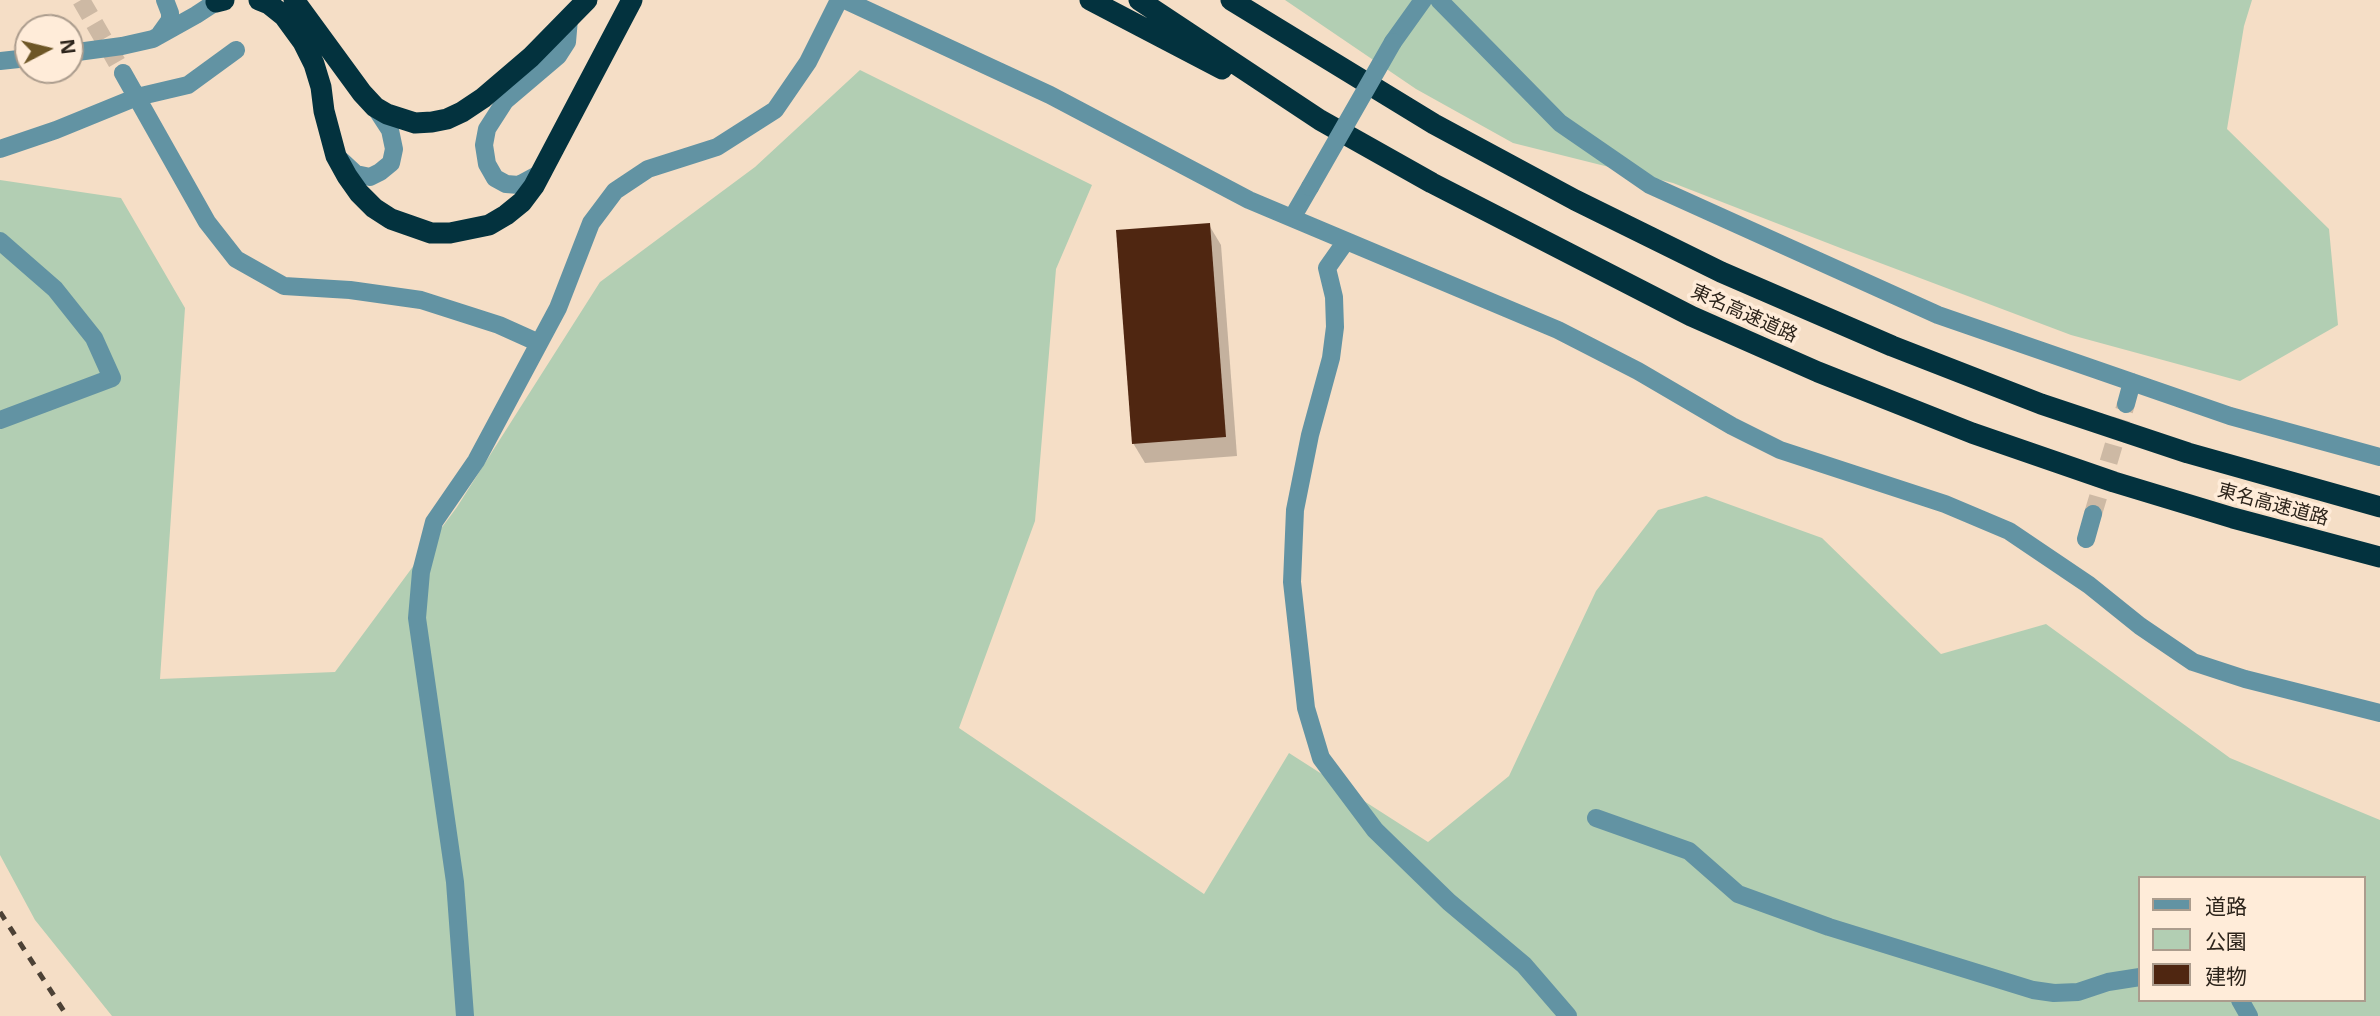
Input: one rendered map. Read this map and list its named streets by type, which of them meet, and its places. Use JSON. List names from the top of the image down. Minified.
{"streets":{"highway":["東名高速道路"]},"legend":["道路","公園","建物"],"north":"right"}
